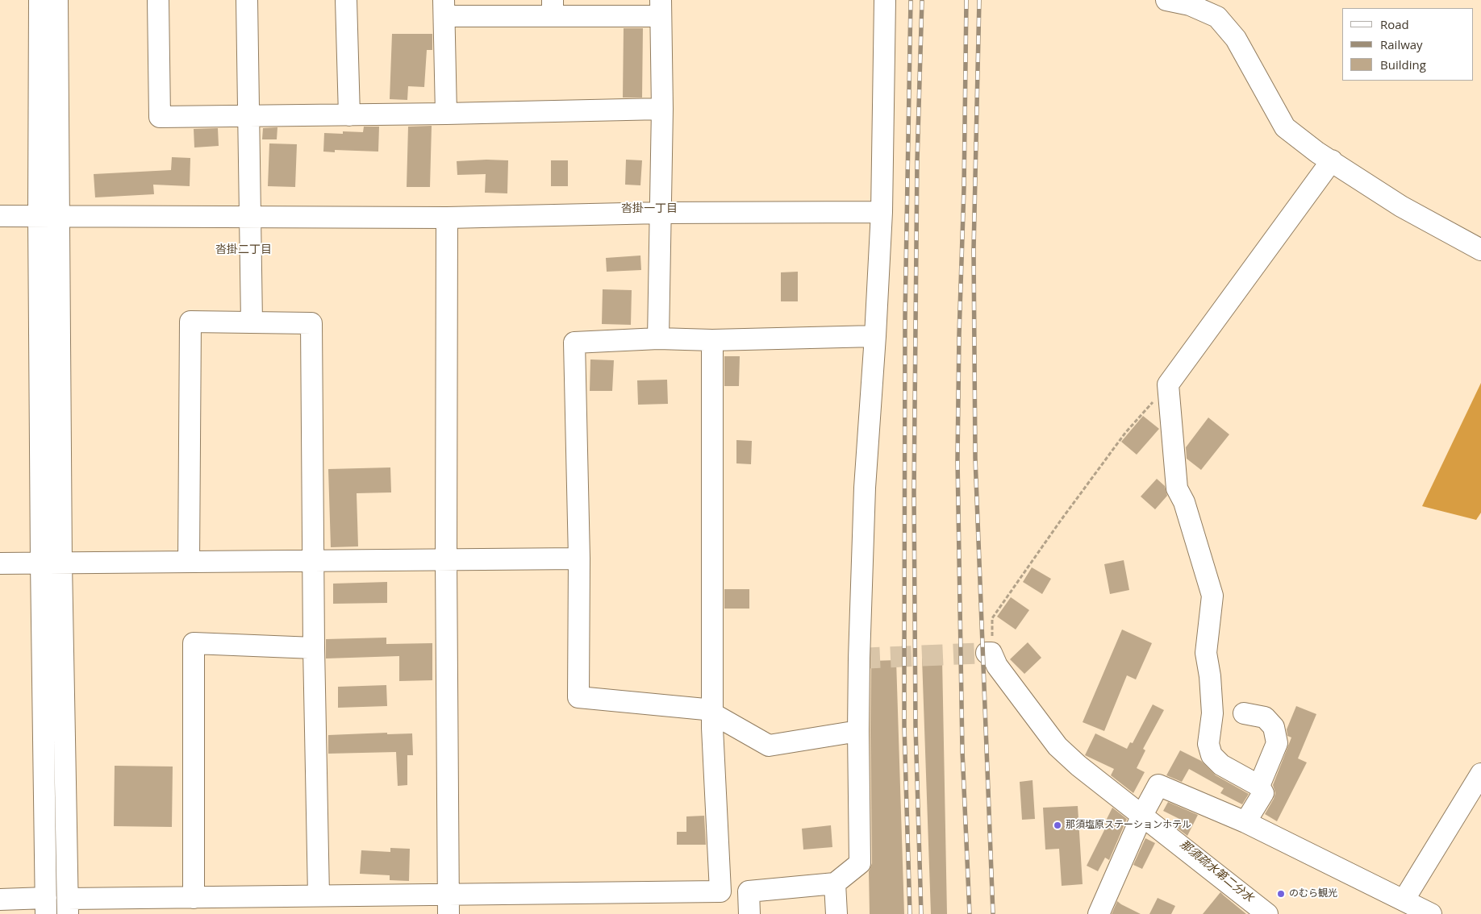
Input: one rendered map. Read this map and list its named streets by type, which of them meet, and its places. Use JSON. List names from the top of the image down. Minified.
{"districts":["沓掛一丁目","沓掛二丁目"],"water":["那須疏水第二分水"],"places":["那須塩原ステーションホテル","のむら観光"],"legend":["Road","Railway","Building"]}
